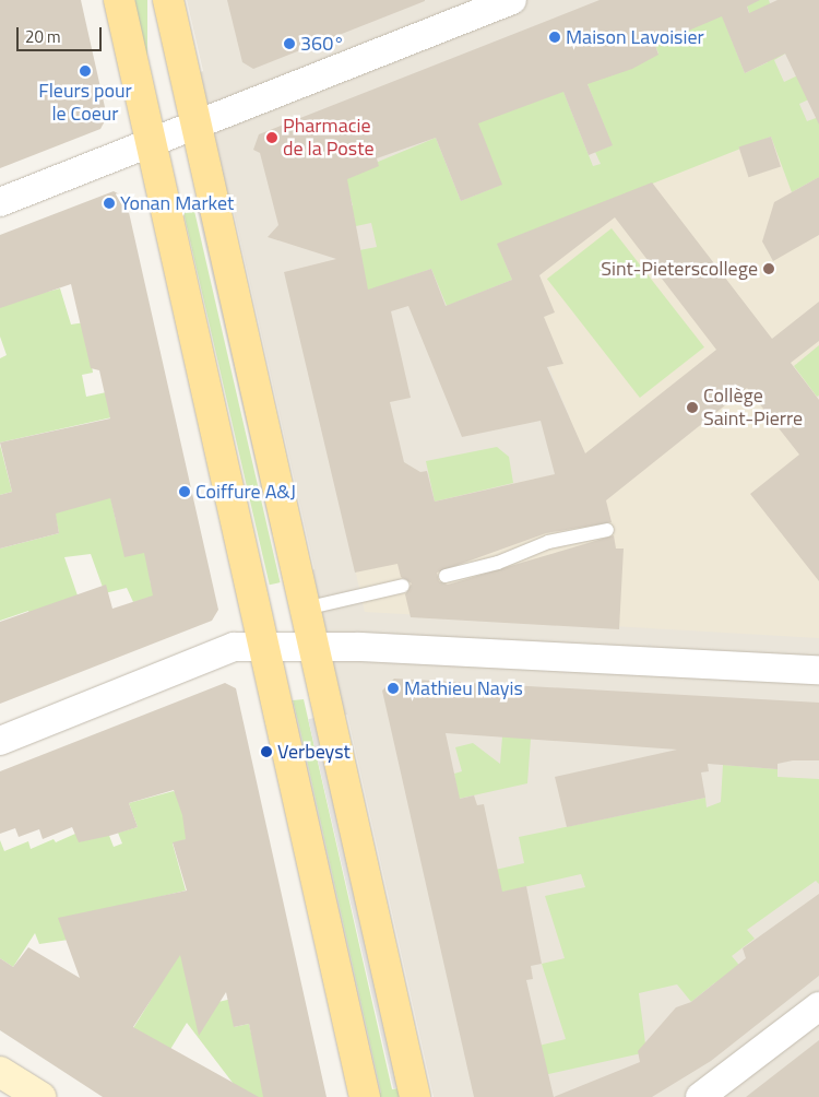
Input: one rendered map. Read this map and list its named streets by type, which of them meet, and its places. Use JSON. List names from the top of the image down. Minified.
{"places":["Maison Lavoisier","360°","Fleurs pour le Coeur","Pharmacie de la Poste","Yonan Market","Sint-Pieterscollege","Collège Saint-Pierre","Coiffure A&J","Mathieu Nayis","Verbeyst"],"scale_bar":"20 m"}
